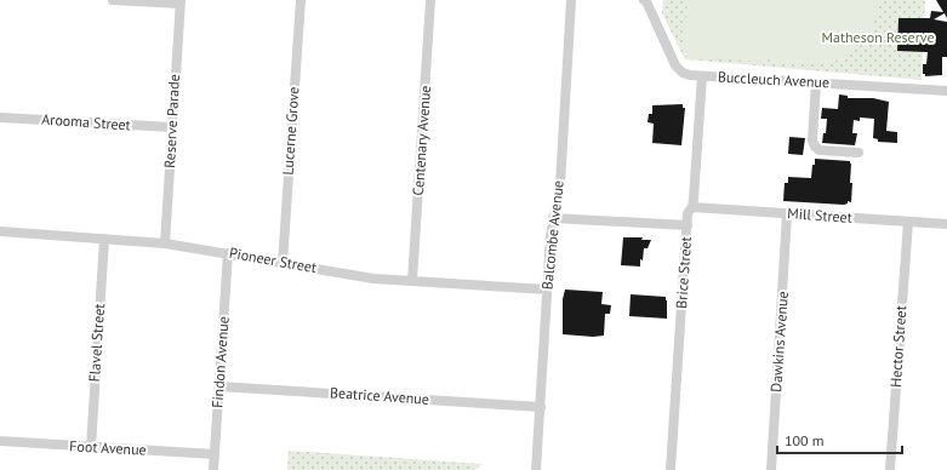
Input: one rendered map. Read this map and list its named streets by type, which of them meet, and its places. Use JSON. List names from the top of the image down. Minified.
{"streets":{"street":["Buccleuch Avenue","Reserve Parade","Arooma Street","Lucerne Grove","Centenary Avenue","Mill Street","Balcombe Avenue","Pioneer Street","Brice Street","Dawkins Avenue","Flavel Street","Hector Street","Findon Avenue","Beatrice Avenue","Foot Avenue"]},"crossings":[["Buccleuch Avenue","Brice Street"],["Reserve Parade","Arooma Street"],["Reserve Parade","Pioneer Street"],["Lucerne Grove","Pioneer Street"],["Centenary Avenue","Pioneer Street"],["Mill Street","Brice Street"],["Mill Street","Dawkins Avenue"],["Mill Street","Hector Street"],["Balcombe Avenue","Pioneer Street"],["Balcombe Avenue","Beatrice Avenue"],["Pioneer Street","Flavel Street"],["Pioneer Street","Findon Avenue"],["Flavel Street","Foot Avenue"],["Findon Avenue","Beatrice Avenue"],["Findon Avenue","Foot Avenue"]],"parks":["Matheson Reserve"],"scale_bar":"100 m"}
